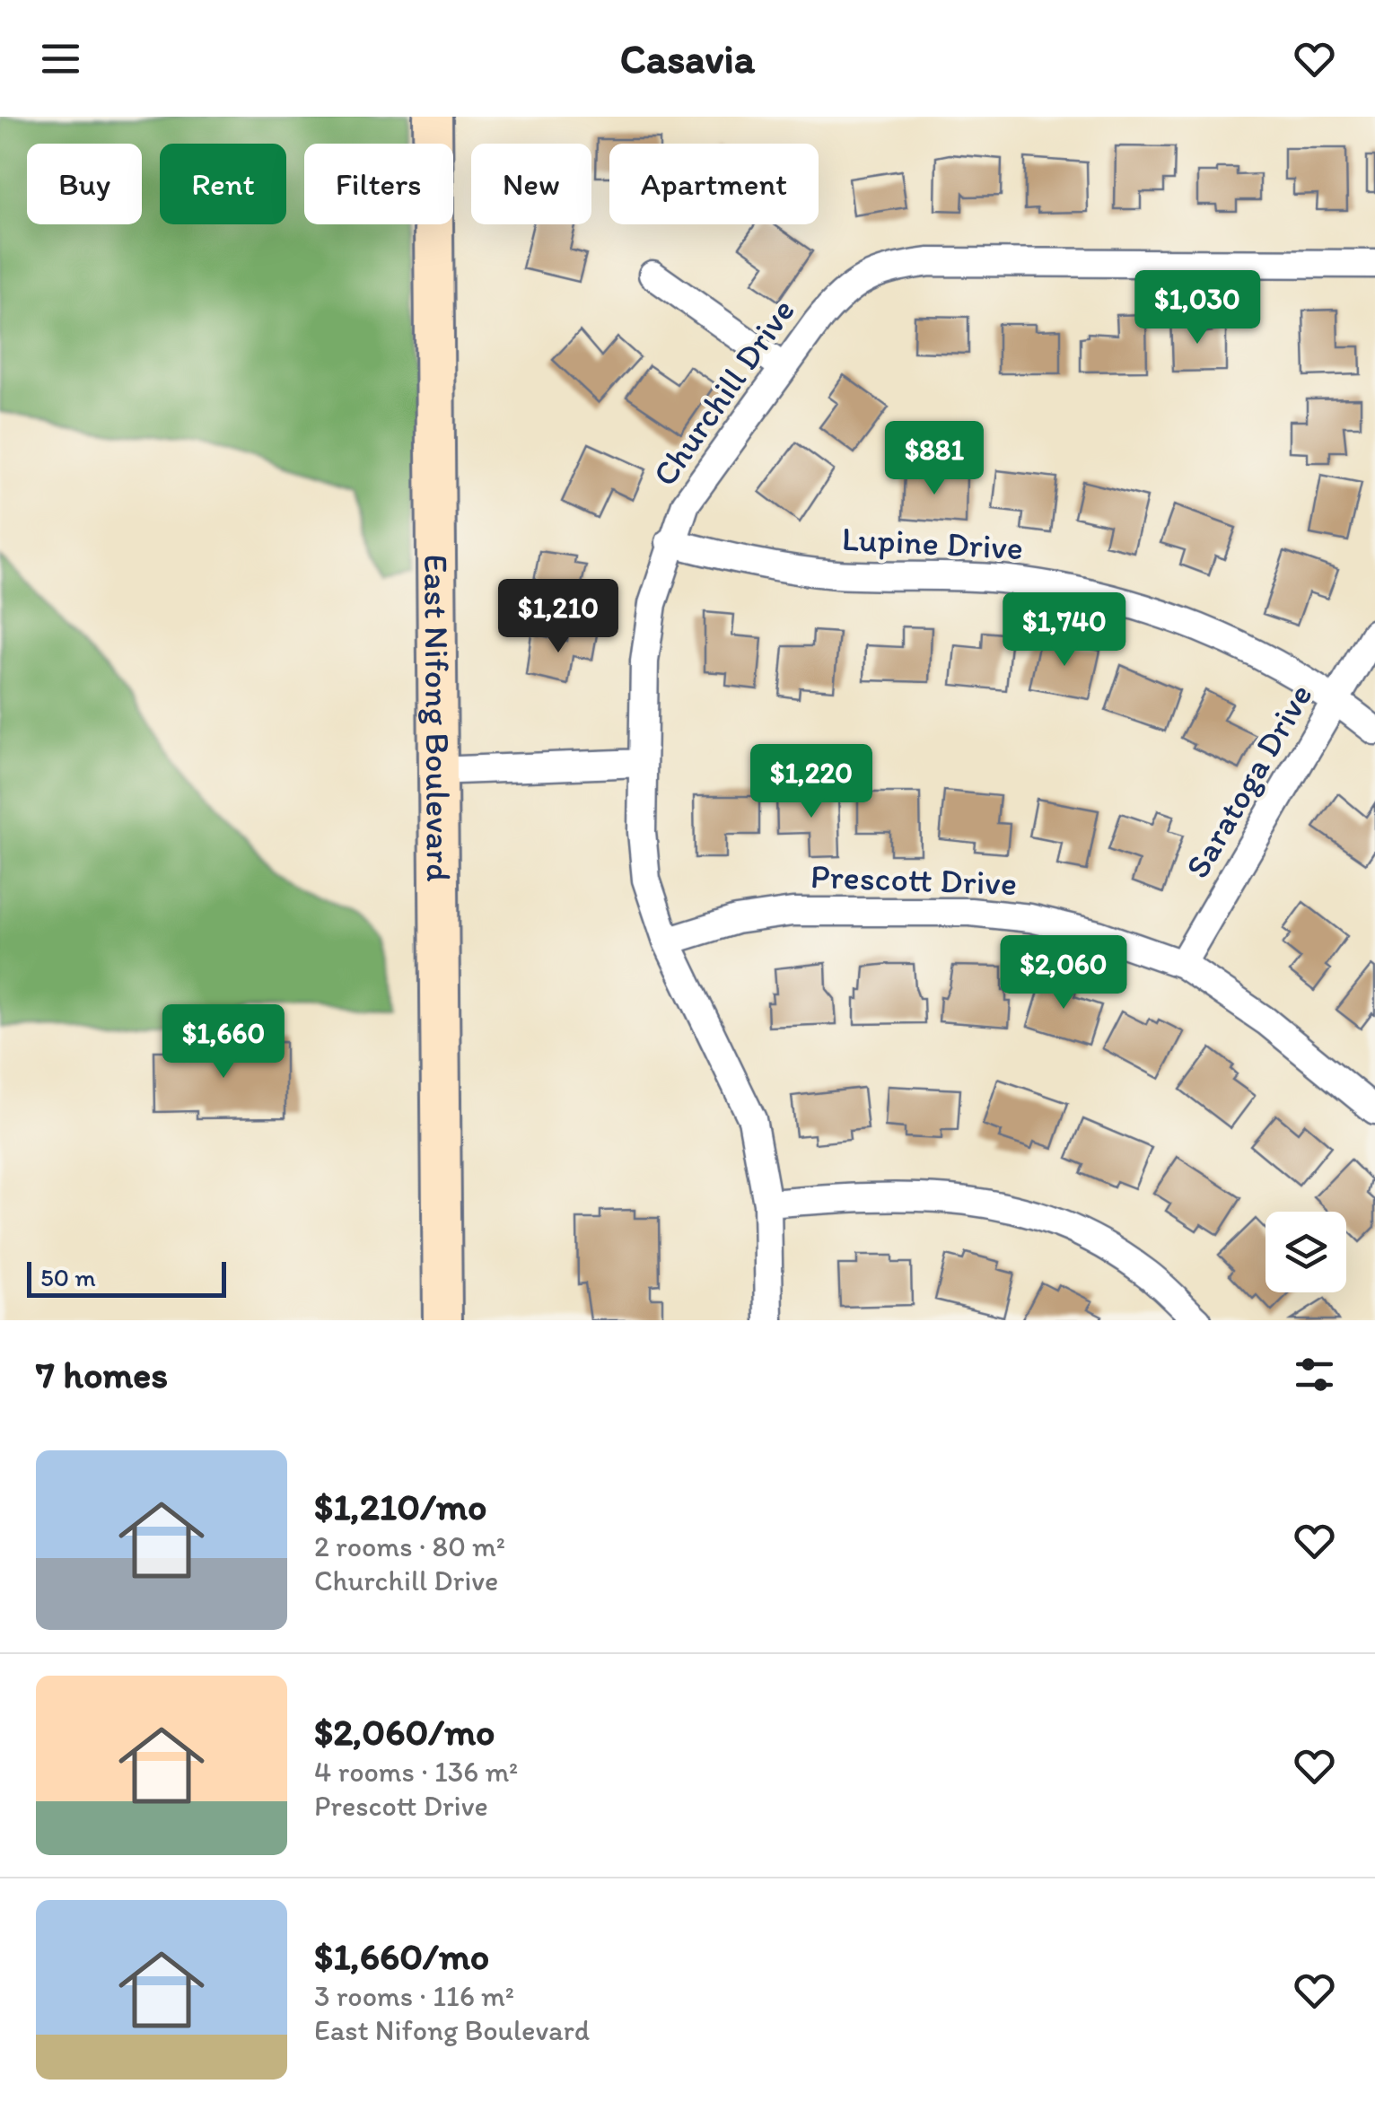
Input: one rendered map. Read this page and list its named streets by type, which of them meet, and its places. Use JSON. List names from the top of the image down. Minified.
{"streets":{"street":["Churchill Drive","Lupine Drive","East Nifong Boulevard","Saratoga Drive","Prescott Drive"]},"crossings":[["Churchill Drive","Lupine Drive"],["Churchill Drive","Prescott Drive"],["Lupine Drive","Saratoga Drive"],["Saratoga Drive","Prescott Drive"]],"scale_bar":"50 m","page":{"header":"Casavia","chip":["Buy","Rent","Filters","New","Apartment"],"price":["$1,030","$881","$1,210","$1,740","$1,220","$2,060","$1,660"],"scale":"50 m","heading":"7 homes","list":[{"name":"$1,210/mo","note":"2 rooms · 80 m² · Churchill Drive"},{"name":"$2,060/mo","note":"4 rooms · 136 m² · Prescott Drive"},{"name":"$1,660/mo","note":"3 rooms · 116 m² · East Nifong Boulevard"}]}}
